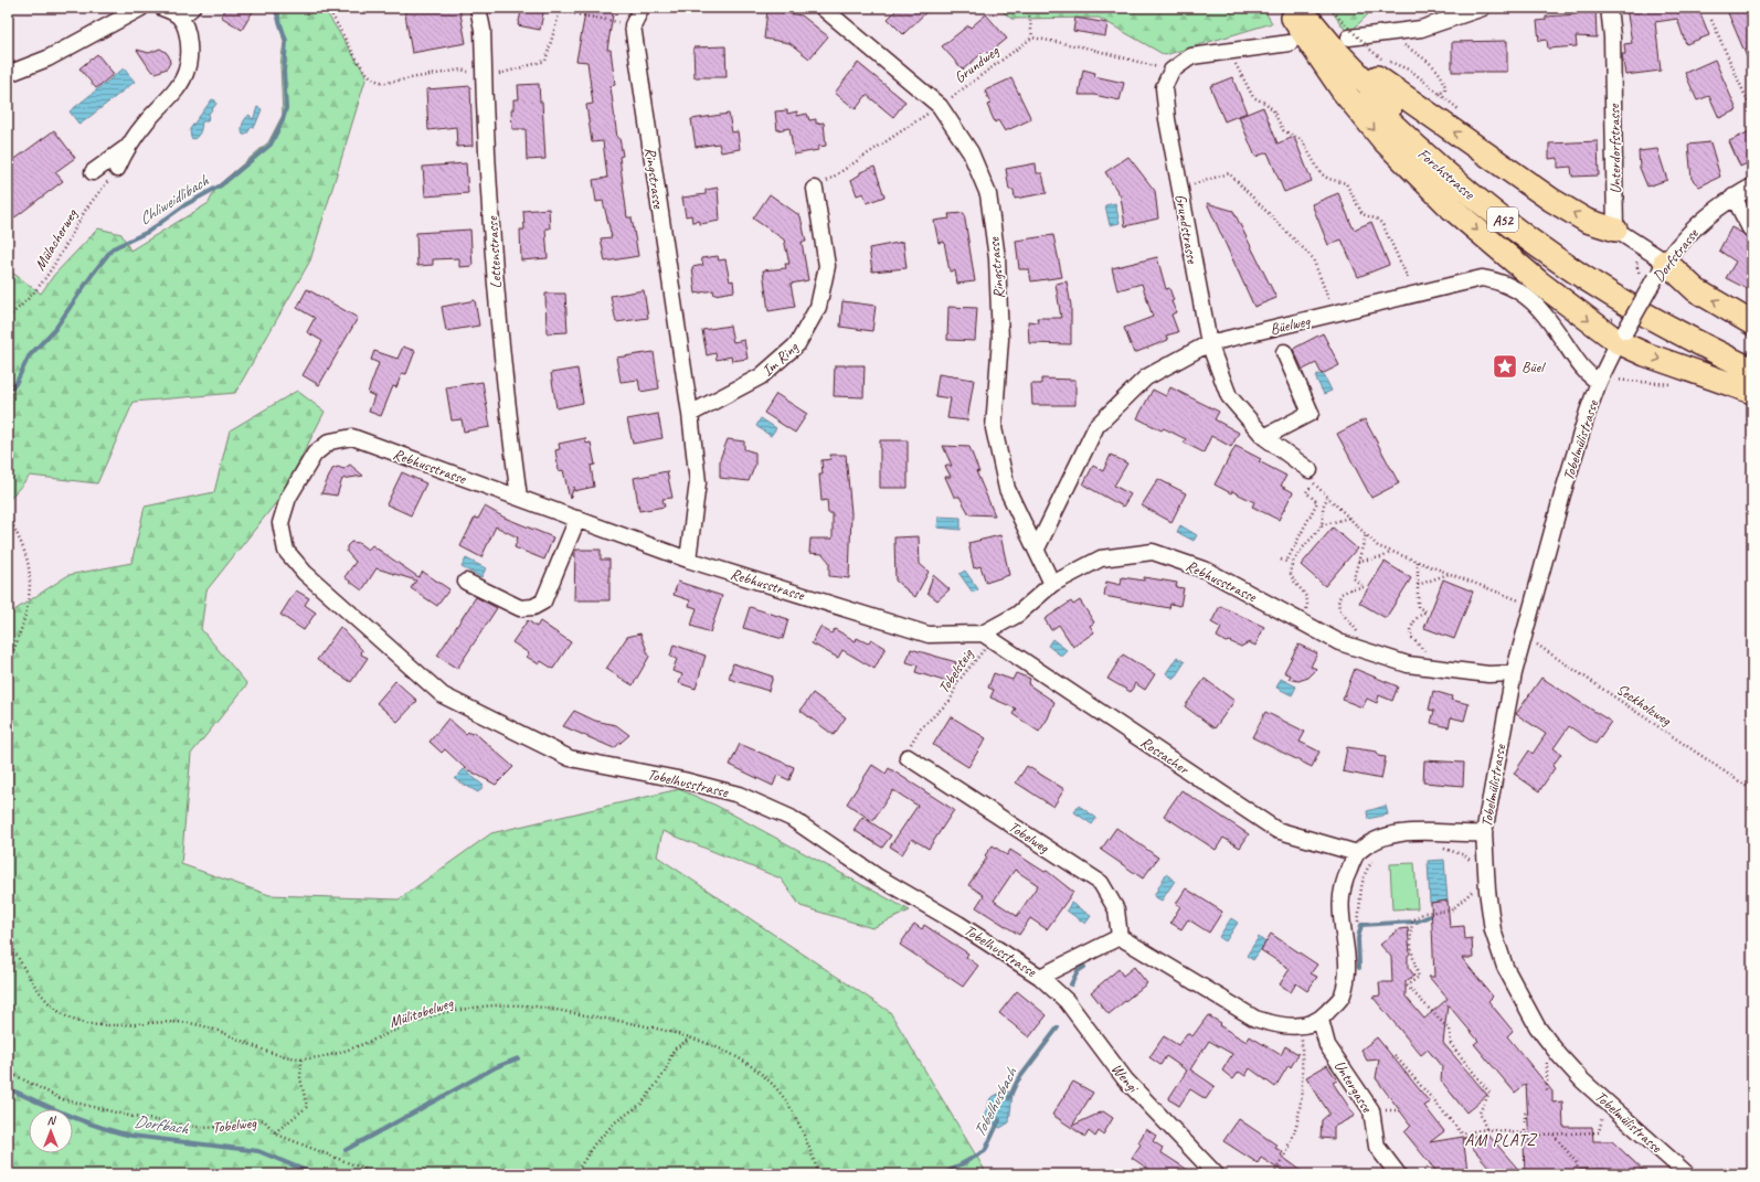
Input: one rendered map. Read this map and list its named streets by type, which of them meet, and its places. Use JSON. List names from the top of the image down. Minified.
{"streets":{"highway":["Forchstrasse","A52"],"street":["Unterdorfstrasse","Ringstrasse","Grundstrasse","Lettenstrasse","Dorfstrasse","Büelweg","Im Ring","Tobelmülistrasse","Rebhusstrasse","Rossacher","Tobelhusstrasse","Tobelweg","Wengi","Untergasse"],"path":["Grundweg","Mülacherweg","Tobelsteig","Seckholzweg","Mülitobelweg"]},"crossings":[["Grundweg","Ringstrasse"],["Grundweg","Im Ring"],["Ringstrasse","Büelweg"],["Ringstrasse","Im Ring"],["Ringstrasse","Rebhusstrasse"],["Grundstrasse","Büelweg"],["Lettenstrasse","Rebhusstrasse"],["Dorfstrasse","Tobelmülistrasse"],["Büelweg","Tobelmülistrasse"],["Tobelmülistrasse","Rebhusstrasse"],["Tobelmülistrasse","Seckholzweg"],["Rebhusstrasse","Tobelsteig"],["Rebhusstrasse","Rossacher"],["Rebhusstrasse","Tobelhusstrasse"],["Tobelsteig","Rossacher"],["Tobelsteig","Tobelweg"],["Tobelhusstrasse","Tobelweg"],["Tobelhusstrasse","Wengi"]],"districts":["AM PLATZ"],"water":["Chliweidlibach","Tobelhusbach","Dorfbach"],"places":{"place":["Büel"]},"north":"top"}
